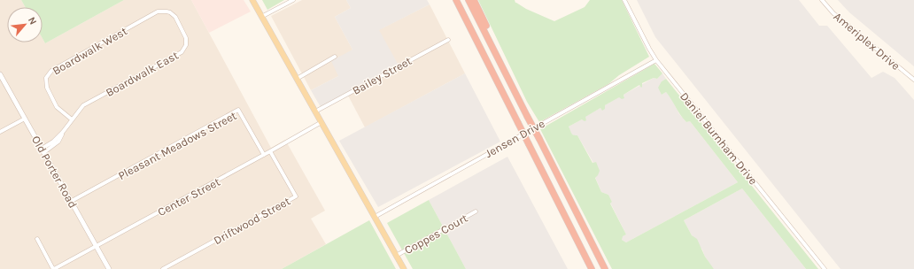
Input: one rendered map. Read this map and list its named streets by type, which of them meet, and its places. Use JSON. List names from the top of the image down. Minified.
{"streets":{"street":["Ameriplex Drive","Boardwalk West","Boardwalk East","Bailey Street","Jensen Drive","Daniel Burnham Drive","Pleasant Meadows Street","Old Porter Road","Center Street","Driftwood Street","Coppes Court"]},"crossings":[["Boardwalk West","Boardwalk East"],["Boardwalk East","Old Porter Road"],["Jensen Drive","Daniel Burnham Drive"],["Pleasant Meadows Street","Old Porter Road"],["Pleasant Meadows Street","Center Street"],["Old Porter Road","Center Street"],["Center Street","Driftwood Street"]],"north":"top right"}
